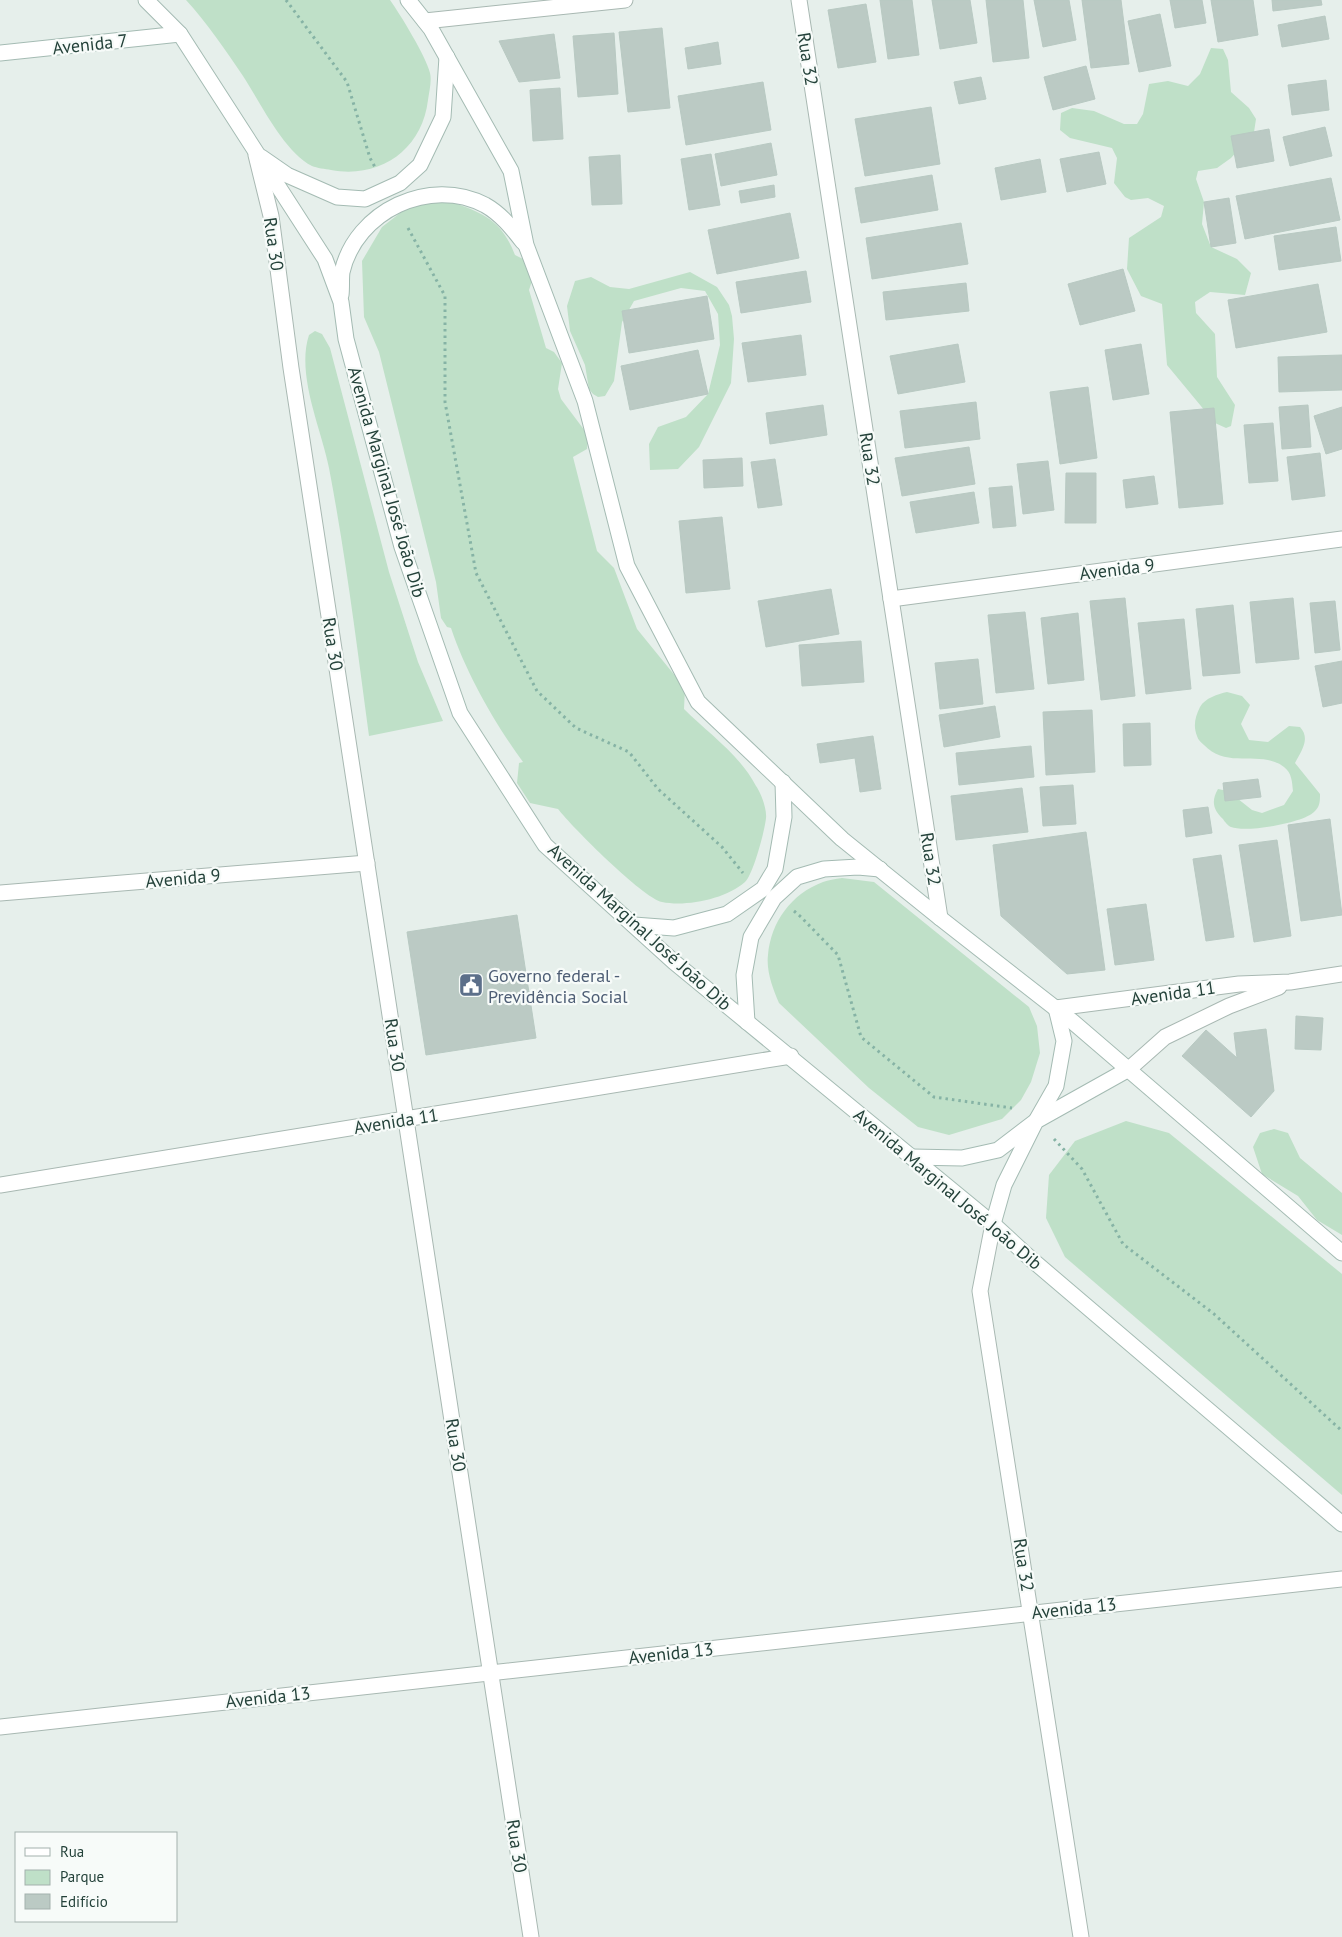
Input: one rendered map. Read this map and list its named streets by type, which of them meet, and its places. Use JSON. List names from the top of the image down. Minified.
{"streets":{"street":["Avenida 7","Rua 32","Rua 30","Avenida Marginal José João Dib","Avenida 9","Avenida 11","Avenida 13"]},"crossings":[["Avenida 7","Avenida Marginal José João Dib"],["Rua 32","Avenida Marginal José João Dib"],["Rua 32","Avenida 9"],["Rua 32","Avenida 11"],["Rua 32","Avenida 13"],["Rua 30","Avenida Marginal José João Dib"],["Rua 30","Avenida 9"],["Rua 30","Avenida 11"],["Rua 30","Avenida 13"],["Avenida Marginal José João Dib","Avenida 11"]],"places":{"public building":["Governo federal - Previdência Social"]},"legend":["Rua","Parque","Edifício"]}
